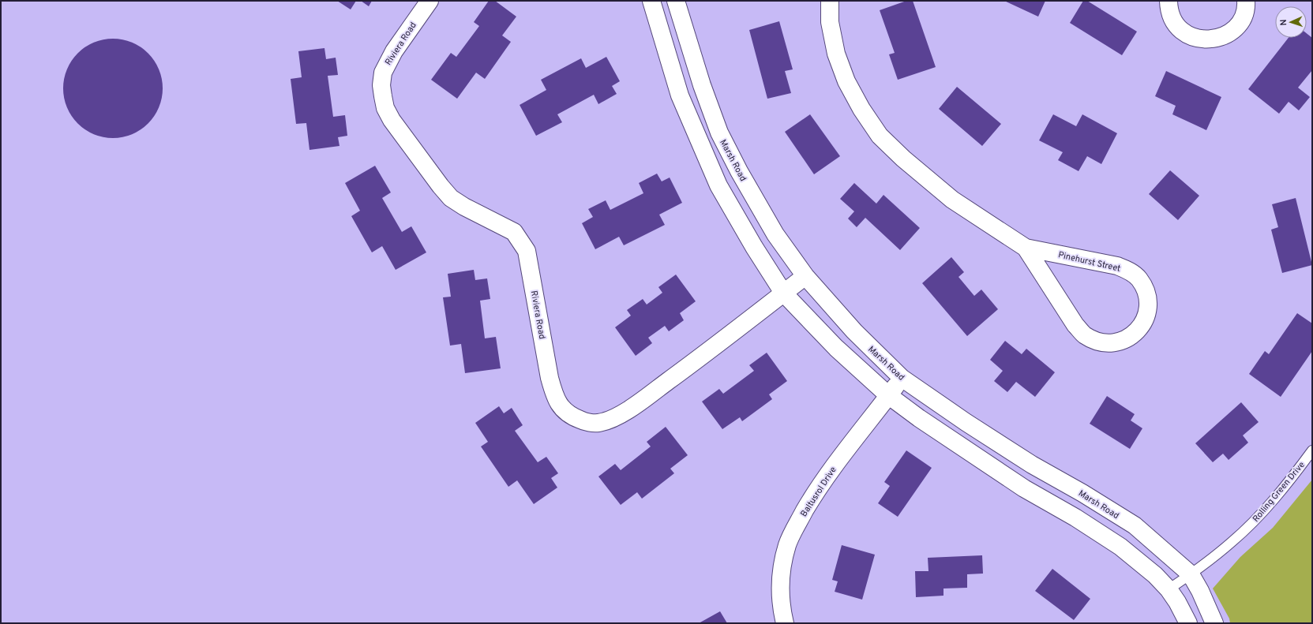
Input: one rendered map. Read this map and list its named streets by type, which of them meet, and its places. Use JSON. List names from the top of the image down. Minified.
{"streets":{"street":["Riviera Road","Marsh Road","Pinehurst Street","Baltusrol Drive"],"lane":["Rolling Green Drive"]},"crossings":[["Riviera Road","Marsh Road"],["Marsh Road","Baltusrol Drive"],["Marsh Road","Rolling Green Drive"]],"north":"left"}
